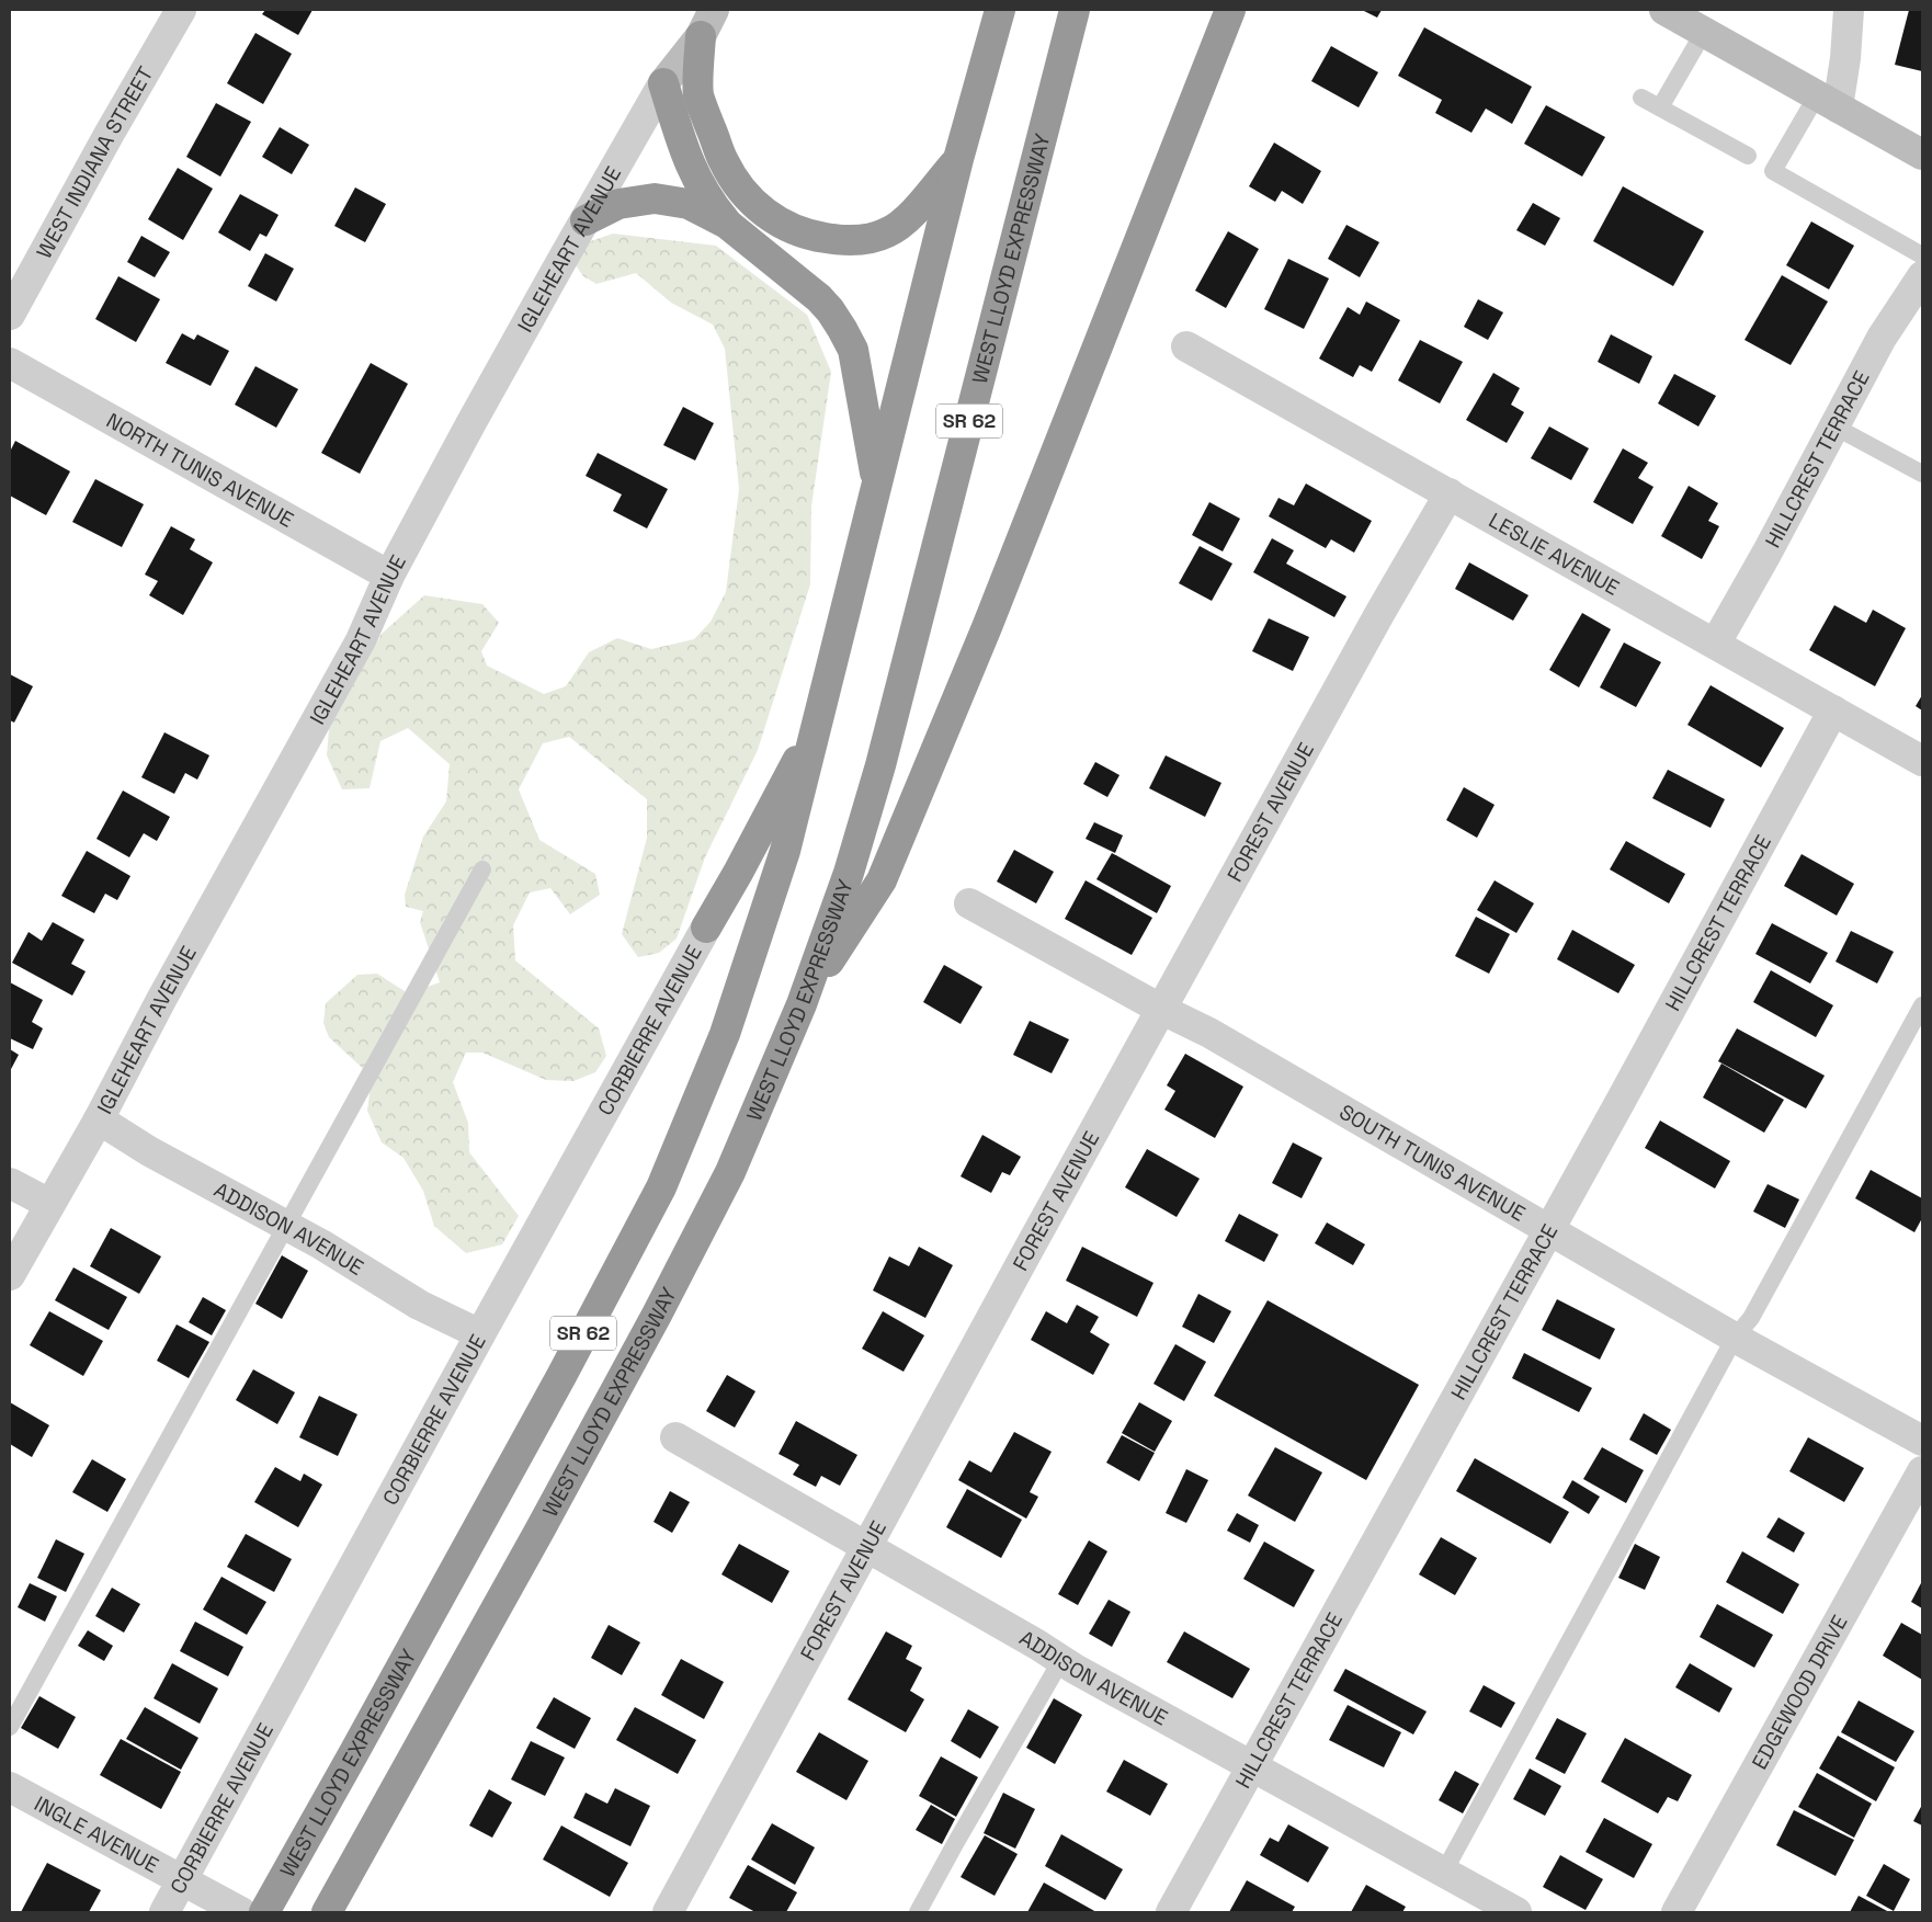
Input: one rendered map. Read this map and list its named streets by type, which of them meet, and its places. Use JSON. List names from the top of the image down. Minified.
{"streets":{"highway":["WEST LLOYD EXPRESSWAY","SR 62"],"main road":["IGLEHEART AVENUE"],"street":["WEST INDIANA STREET","HILLCREST TERRACE","NORTH TUNIS AVENUE","LESLIE AVENUE","FOREST AVENUE","CORBIERRE AVENUE","SOUTH TUNIS AVENUE","ADDISON AVENUE","EDGEWOOD DRIVE","INGLE AVENUE"]},"crossings":[["IGLEHEART AVENUE","NORTH TUNIS AVENUE"],["IGLEHEART AVENUE","ADDISON AVENUE"],["HILLCREST TERRACE","LESLIE AVENUE"],["HILLCREST TERRACE","SOUTH TUNIS AVENUE"],["HILLCREST TERRACE","ADDISON AVENUE"],["LESLIE AVENUE","FOREST AVENUE"],["FOREST AVENUE","SOUTH TUNIS AVENUE"],["FOREST AVENUE","ADDISON AVENUE"],["CORBIERRE AVENUE","ADDISON AVENUE"],["CORBIERRE AVENUE","INGLE AVENUE"]]}
